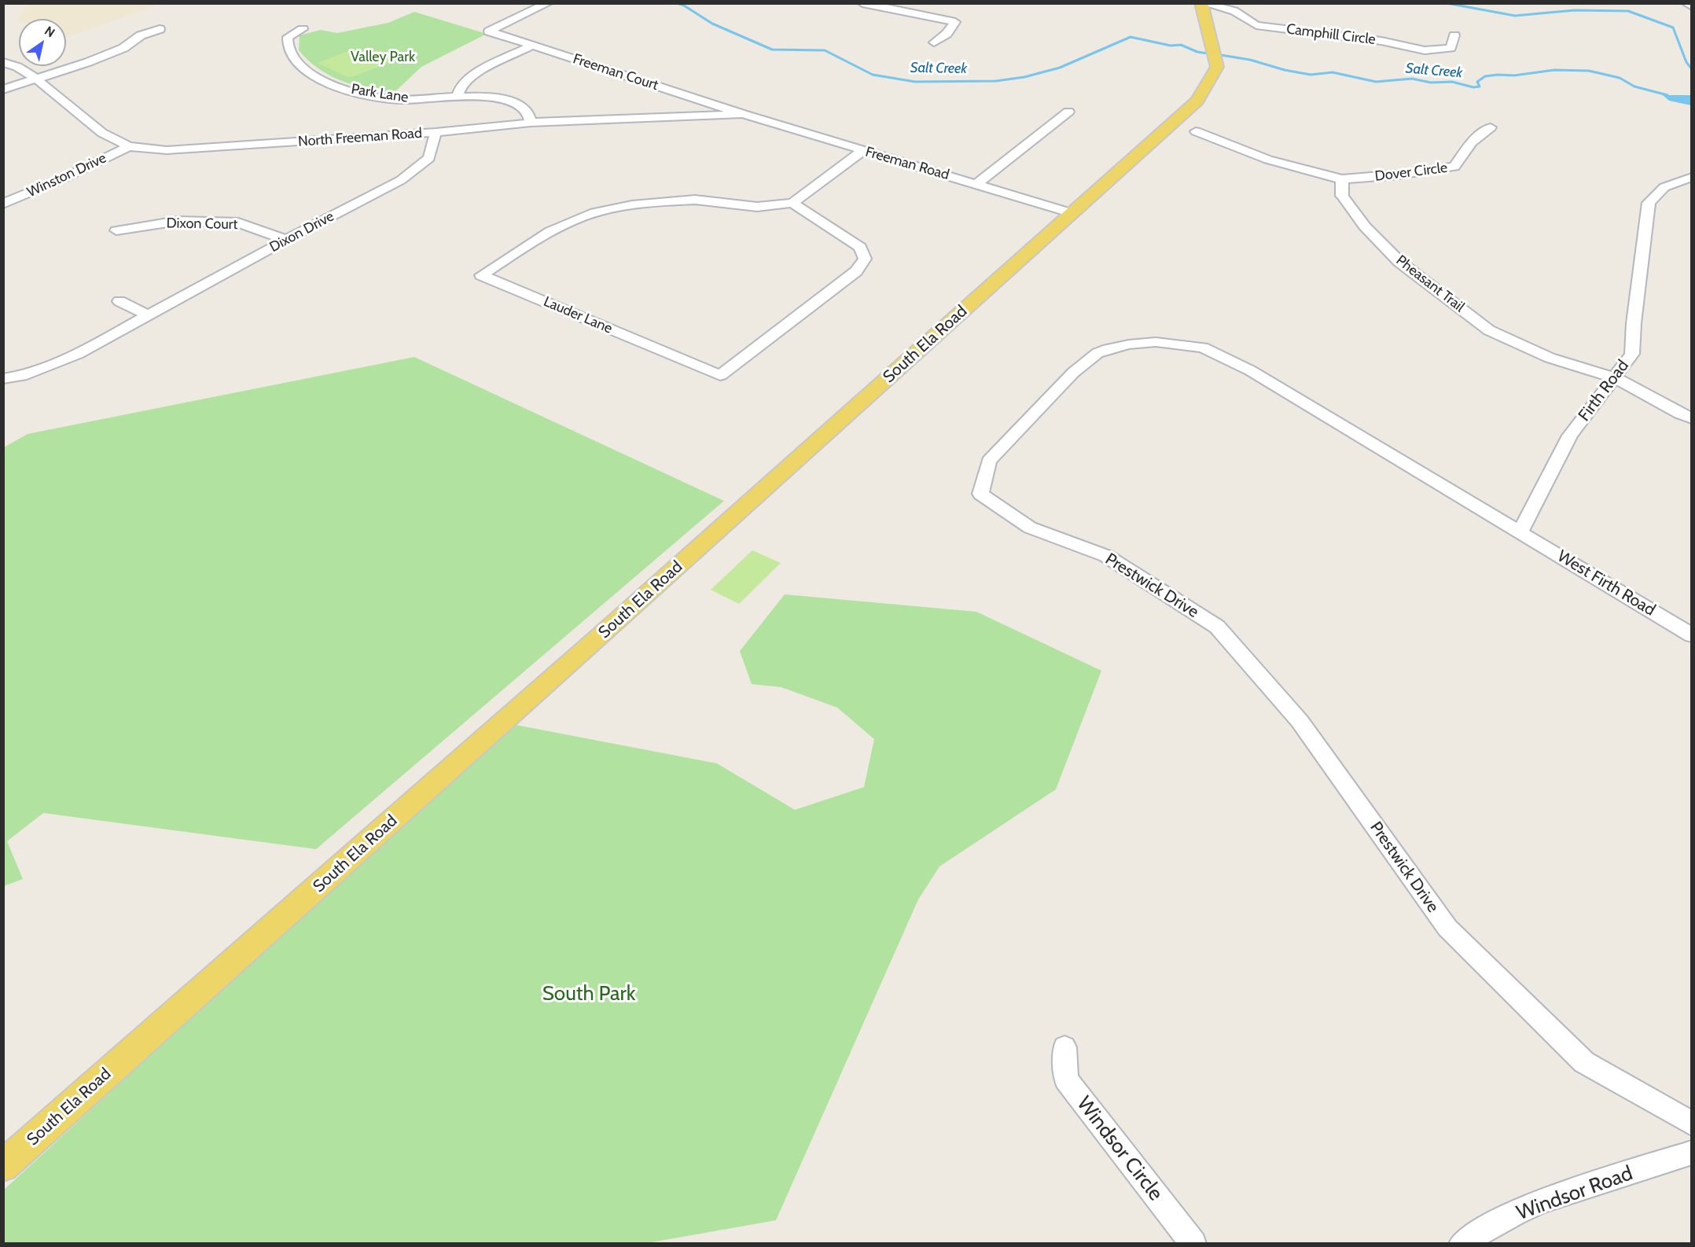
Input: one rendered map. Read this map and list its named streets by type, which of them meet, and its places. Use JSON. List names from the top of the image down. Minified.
{"streets":{"main road":["South Ela Road"],"street":["Camphill Circle","Freeman Court","Park Lane","North Freeman Road","Freeman Road","Dover Circle","Winston Drive","Dixon Court","Dixon Drive","Pheasant Trail","Lauder Lane","Firth Road","West Firth Road","Prestwick Drive","Windsor Circle","Windsor Road"]},"crossings":[["Camphill Circle","South Ela Road"],["Freeman Court","North Freeman Road"],["Freeman Court","Freeman Road"],["Park Lane","North Freeman Road"],["North Freeman Road","Freeman Road"],["North Freeman Road","Winston Drive"],["North Freeman Road","Dixon Drive"],["Freeman Road","South Ela Road"],["Dover Circle","Pheasant Trail"],["Dixon Court","Dixon Drive"],["Pheasant Trail","Firth Road"],["Firth Road","West Firth Road"],["Firth Road","Prestwick Drive"],["West Firth Road","Prestwick Drive"]],"water":["Salt Creek"],"parks":["Valley Park","South Park"],"north":"top right"}
